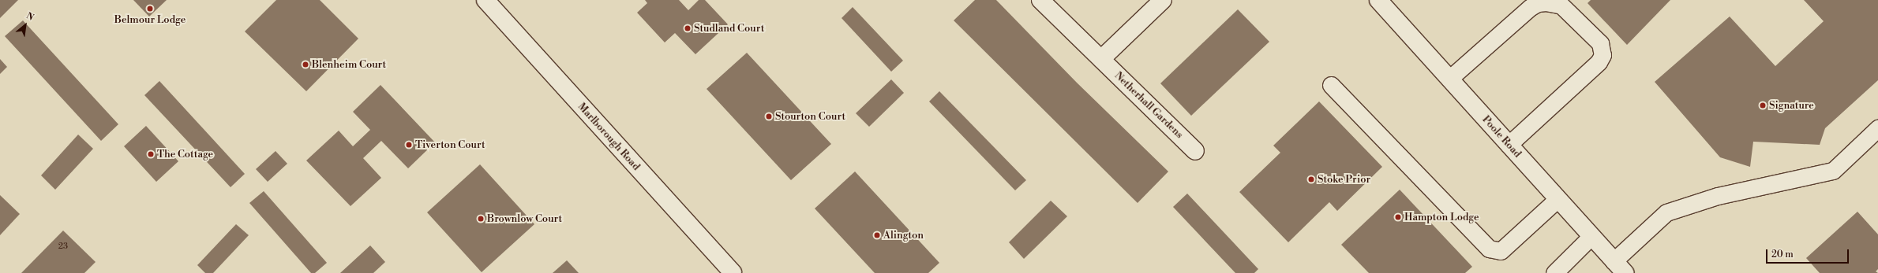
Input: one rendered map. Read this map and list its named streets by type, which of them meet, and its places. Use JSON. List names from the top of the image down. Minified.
{"streets":{"street":["Netherhall Gardens","Marlborough Road","Poole Road"]},"places":["Belmour Lodge","Studland Court","Blenheim Court","Signature","Stourton Court","Tiverton Court","The Cottage","Stoke Prior","Hampton Lodge","Brownlow Court","Alington"],"house_numbers":["23"],"scale_bar":"20 m","north":"top right"}
